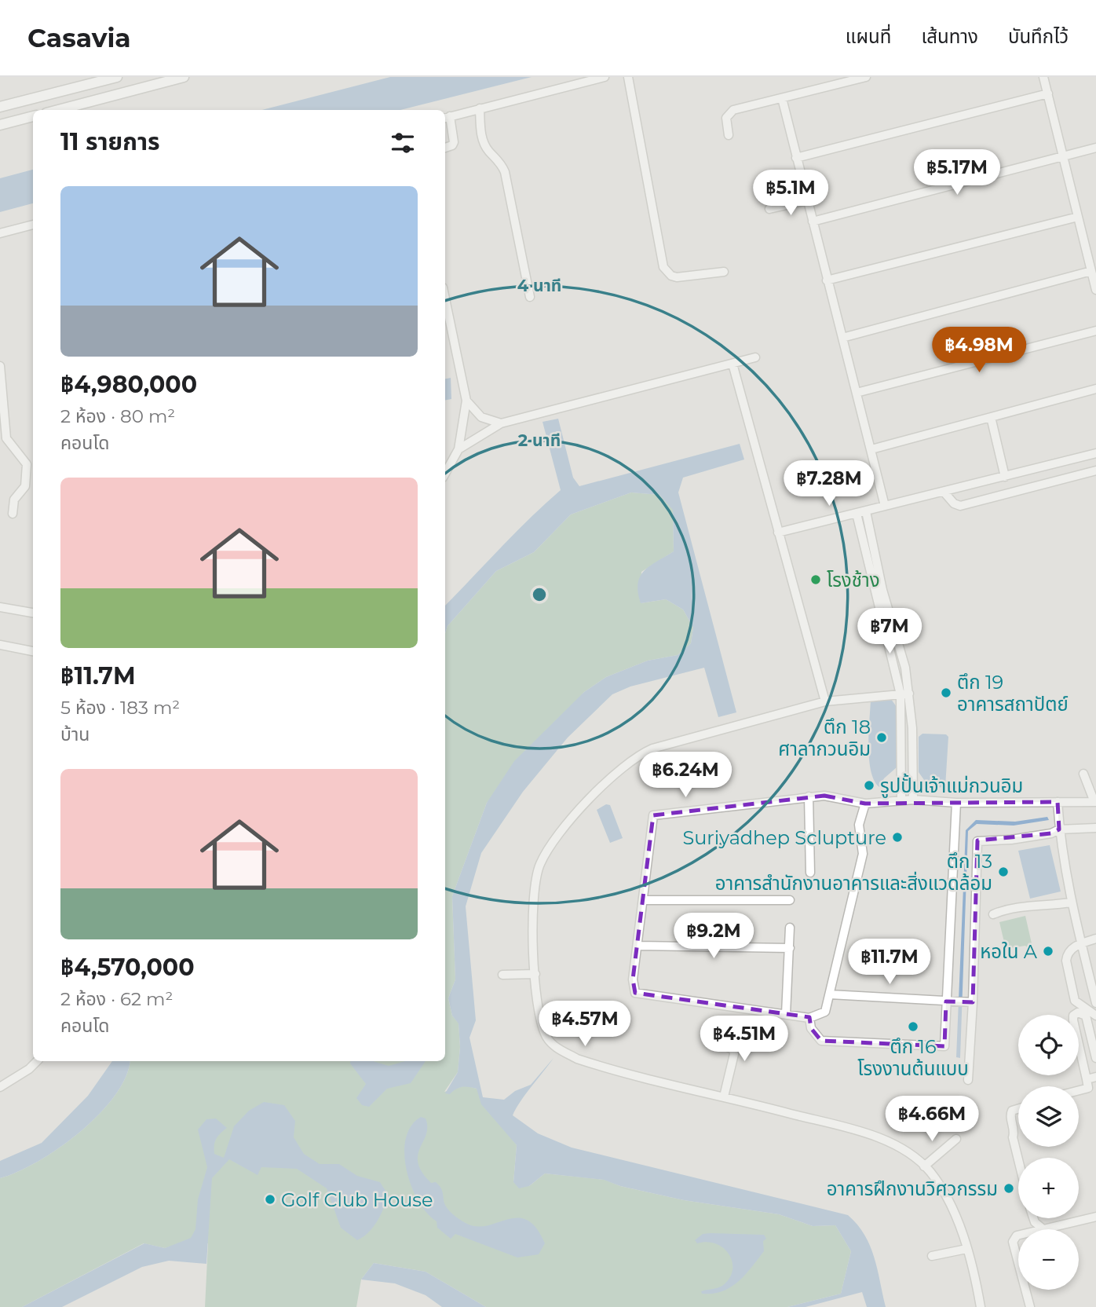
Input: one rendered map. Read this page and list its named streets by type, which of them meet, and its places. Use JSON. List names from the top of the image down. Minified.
{"places":["โรงช้าง","ตึก 19 อาคารสถาปัตย์","ตึก 18 ศาลากวนอิม","รูปปั้นเจ้าแม่กวนอิม","Suriyadhep Sclupture","ตึก 13 อาคารสำนักงานอาคารและสิ่งแวดล้อม","หอใน A","ตึก 16 โรงงานต้นแบบ","อาคารฝึกงานวิศวกรรม","Golf Club House"],"page":{"header":"Casavia","nav":["แผนที่","เส้นทาง","บันทึกไว้"],"heading":"11 รายการ","price":["฿5.17M","฿5.1M","฿4.98M","฿7.28M","฿7M","฿6.24M","฿9.2M","฿11.7M","฿4.57M","฿4.51M","฿4.66M"],"list":[{"name":"฿4,980,000","note":"2 ห้อง · 80 m² · คอนโด"},{"name":"฿11.7M","note":"5 ห้อง · 183 m² · บ้าน"},{"name":"฿4,570,000","note":"2 ห้อง · 62 m² · คอนโด"}],"map_buttons":["+","−"]},"rings":["4 นาที","2 นาที"]}
